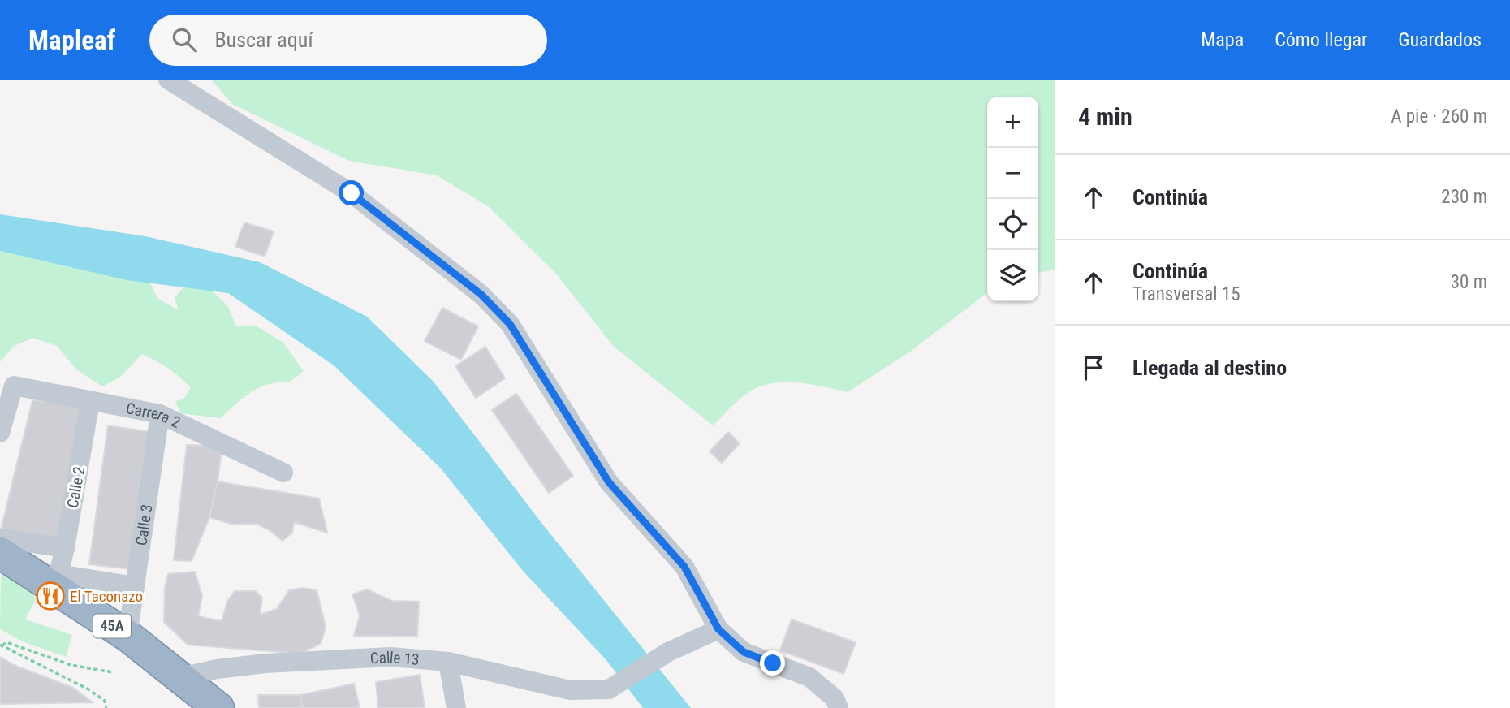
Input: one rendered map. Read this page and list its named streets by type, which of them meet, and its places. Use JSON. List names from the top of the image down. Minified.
{"streets":{"highway":["45A"],"street":["Carrera 2","Calle 2","Calle 3","Calle 13"]},"crossings":[["Carrera 2","Calle 2"],["Carrera 2","Calle 3"],["Calle 2","Calle 3"],["Calle 3","45A"],["45A","Calle 13"]],"places":{"restaurant":["El Taconazo"]},"page":{"header":"Mapleaf","search":"Buscar aquí","nav":["Mapa","Cómo llegar","Guardados"],"heading":["4 min","A pie · 260 m"],"map_buttons":["+","−"],"list":[["Continúa","230 m"],["Continúa","Transversal 15","30 m"],"Llegada al destino"]}}
